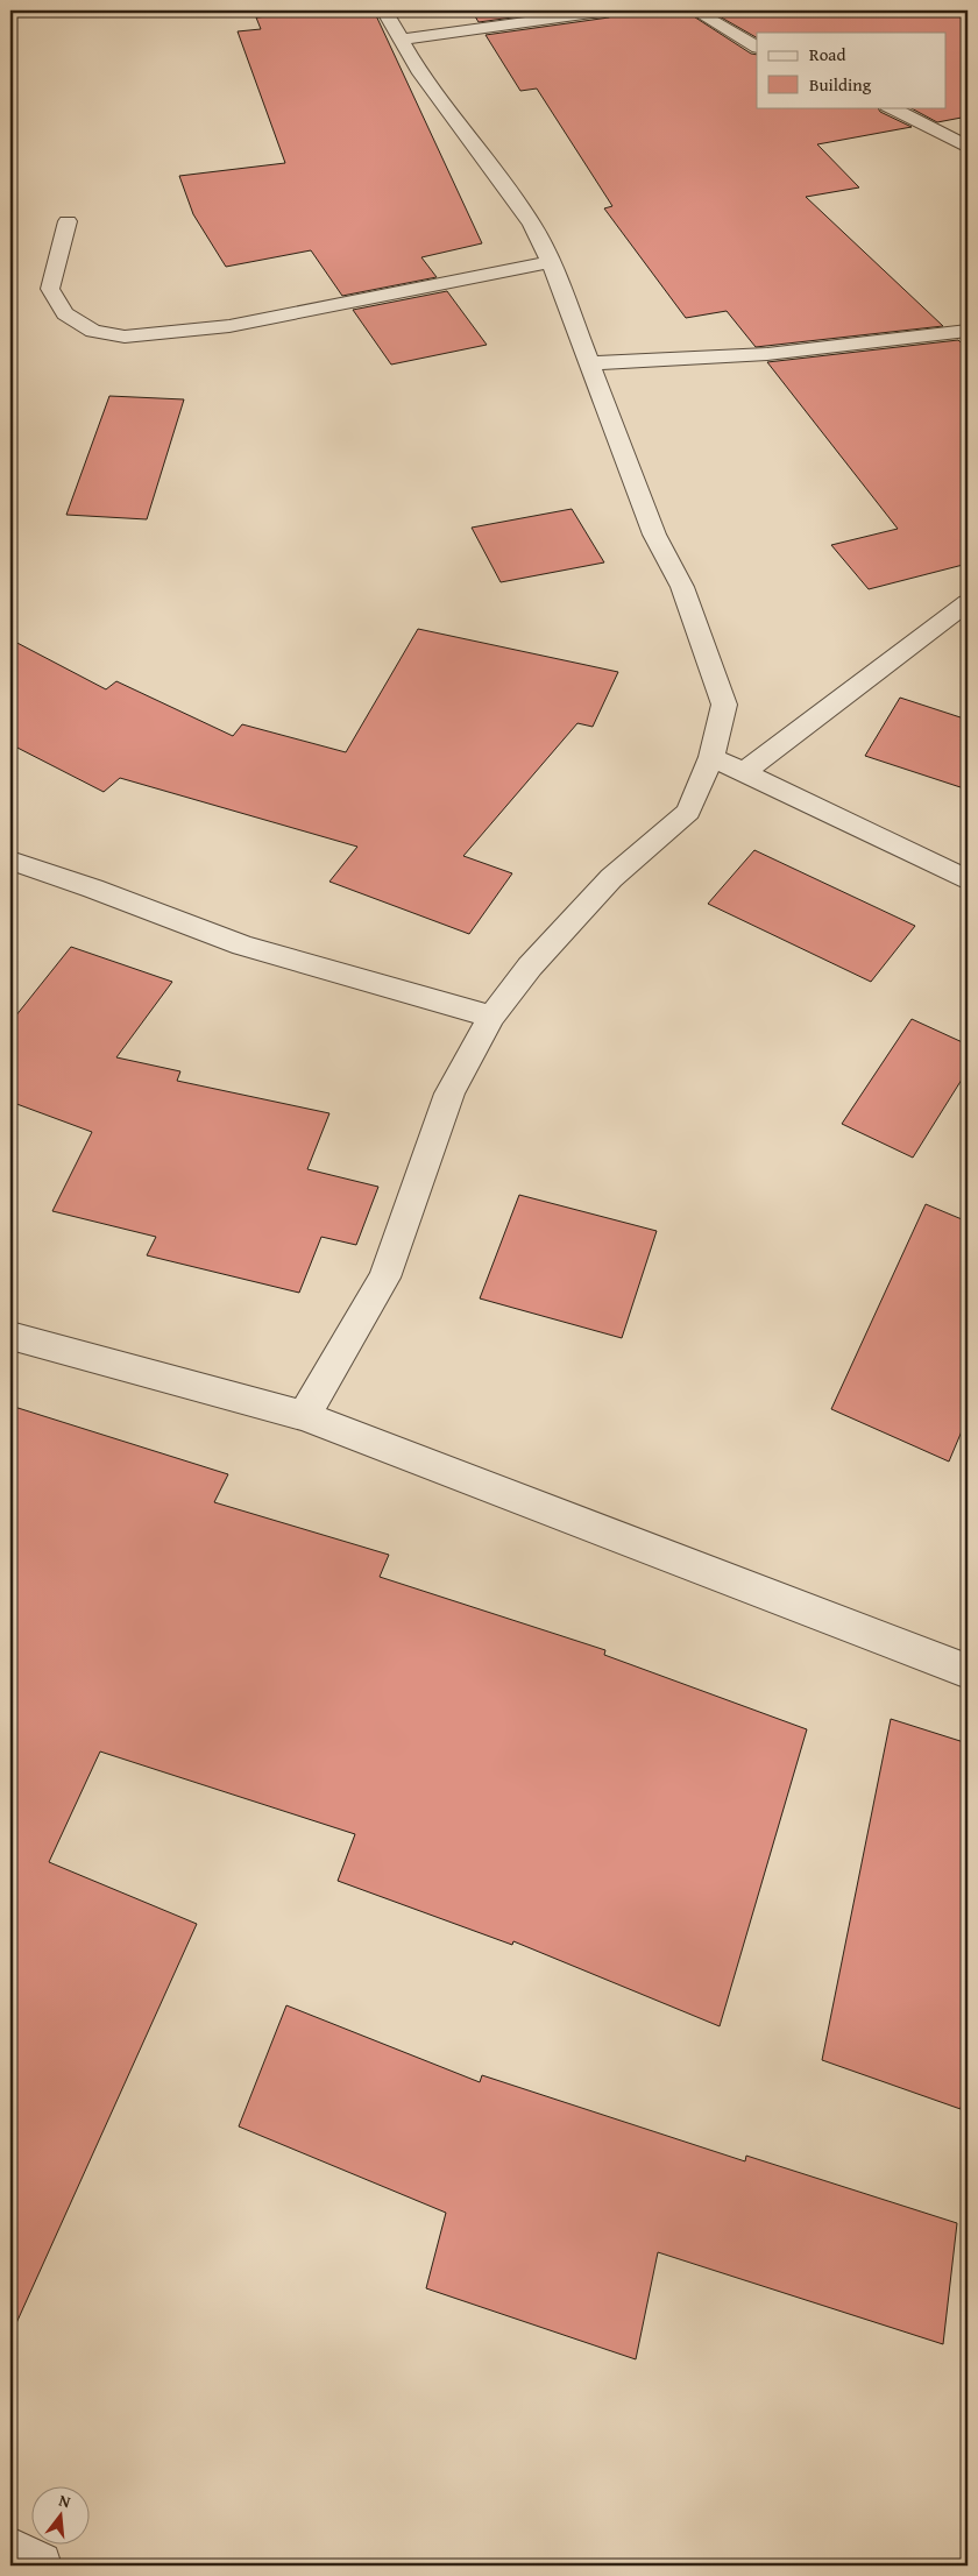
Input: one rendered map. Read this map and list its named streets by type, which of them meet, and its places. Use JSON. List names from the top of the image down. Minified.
{"legend":["Road","Building"],"north":"top"}
